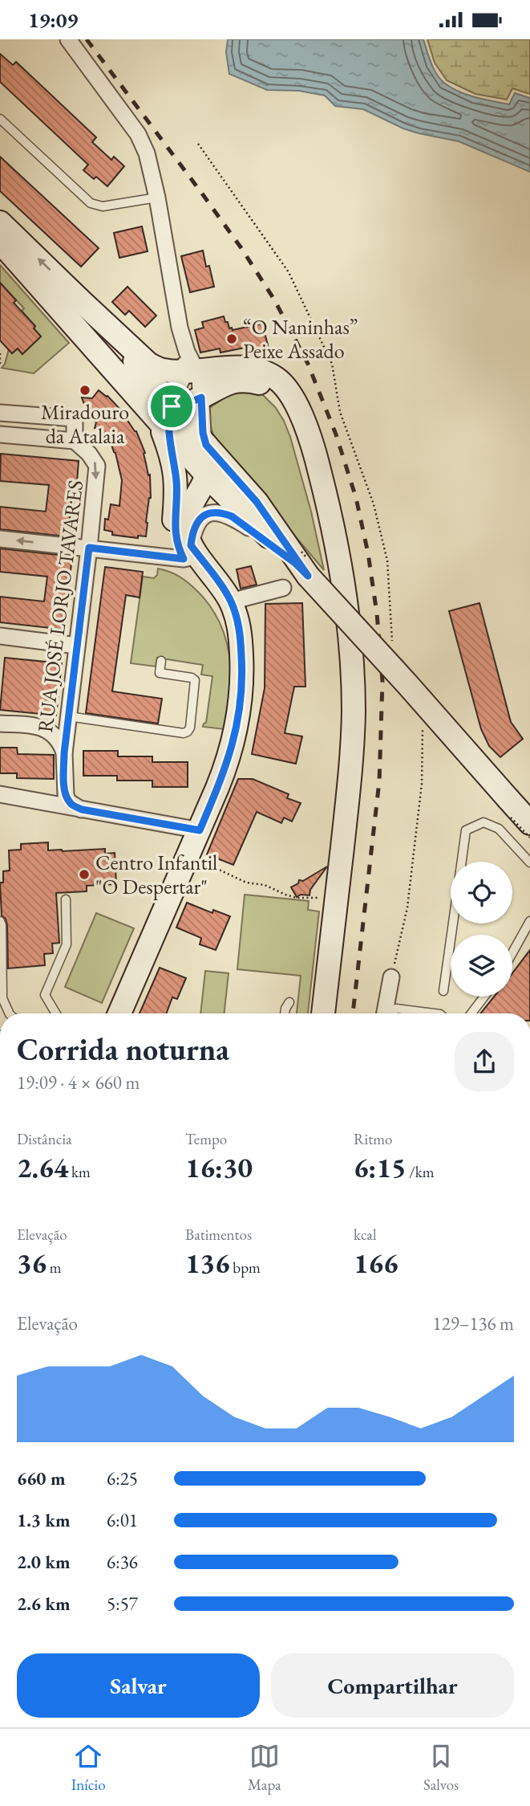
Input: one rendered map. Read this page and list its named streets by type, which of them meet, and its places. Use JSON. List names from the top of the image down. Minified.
{"streets":{"street":["RUA JOSÉ LORJO TAVARES"]},"places":["“O Naninhas” Peixe Assado","Miradouro da Atalaia","Centro Infantil \"O Despertar\""],"page":{"status":"19:09","heading":["Corrida noturna","19:09 · 4 × 660 m"],"stats":[["Distância","2.64 km"],["Tempo","16:30"],["Ritmo","6:15 /km"],["Elevação","36 m"],["Batimentos","136 bpm"],["kcal","166"]],"chart":["Elevação","129–136 m"],"list":[{"name":"660 m","note":"6:25"},{"name":"1.3 km","note":"6:01"},{"name":"2.0 km","note":"6:36"},{"name":"2.6 km","note":"5:57"}],"buttons":["Salvar","Compartilhar"],"tabs":["Início","Mapa","Salvos"]}}
